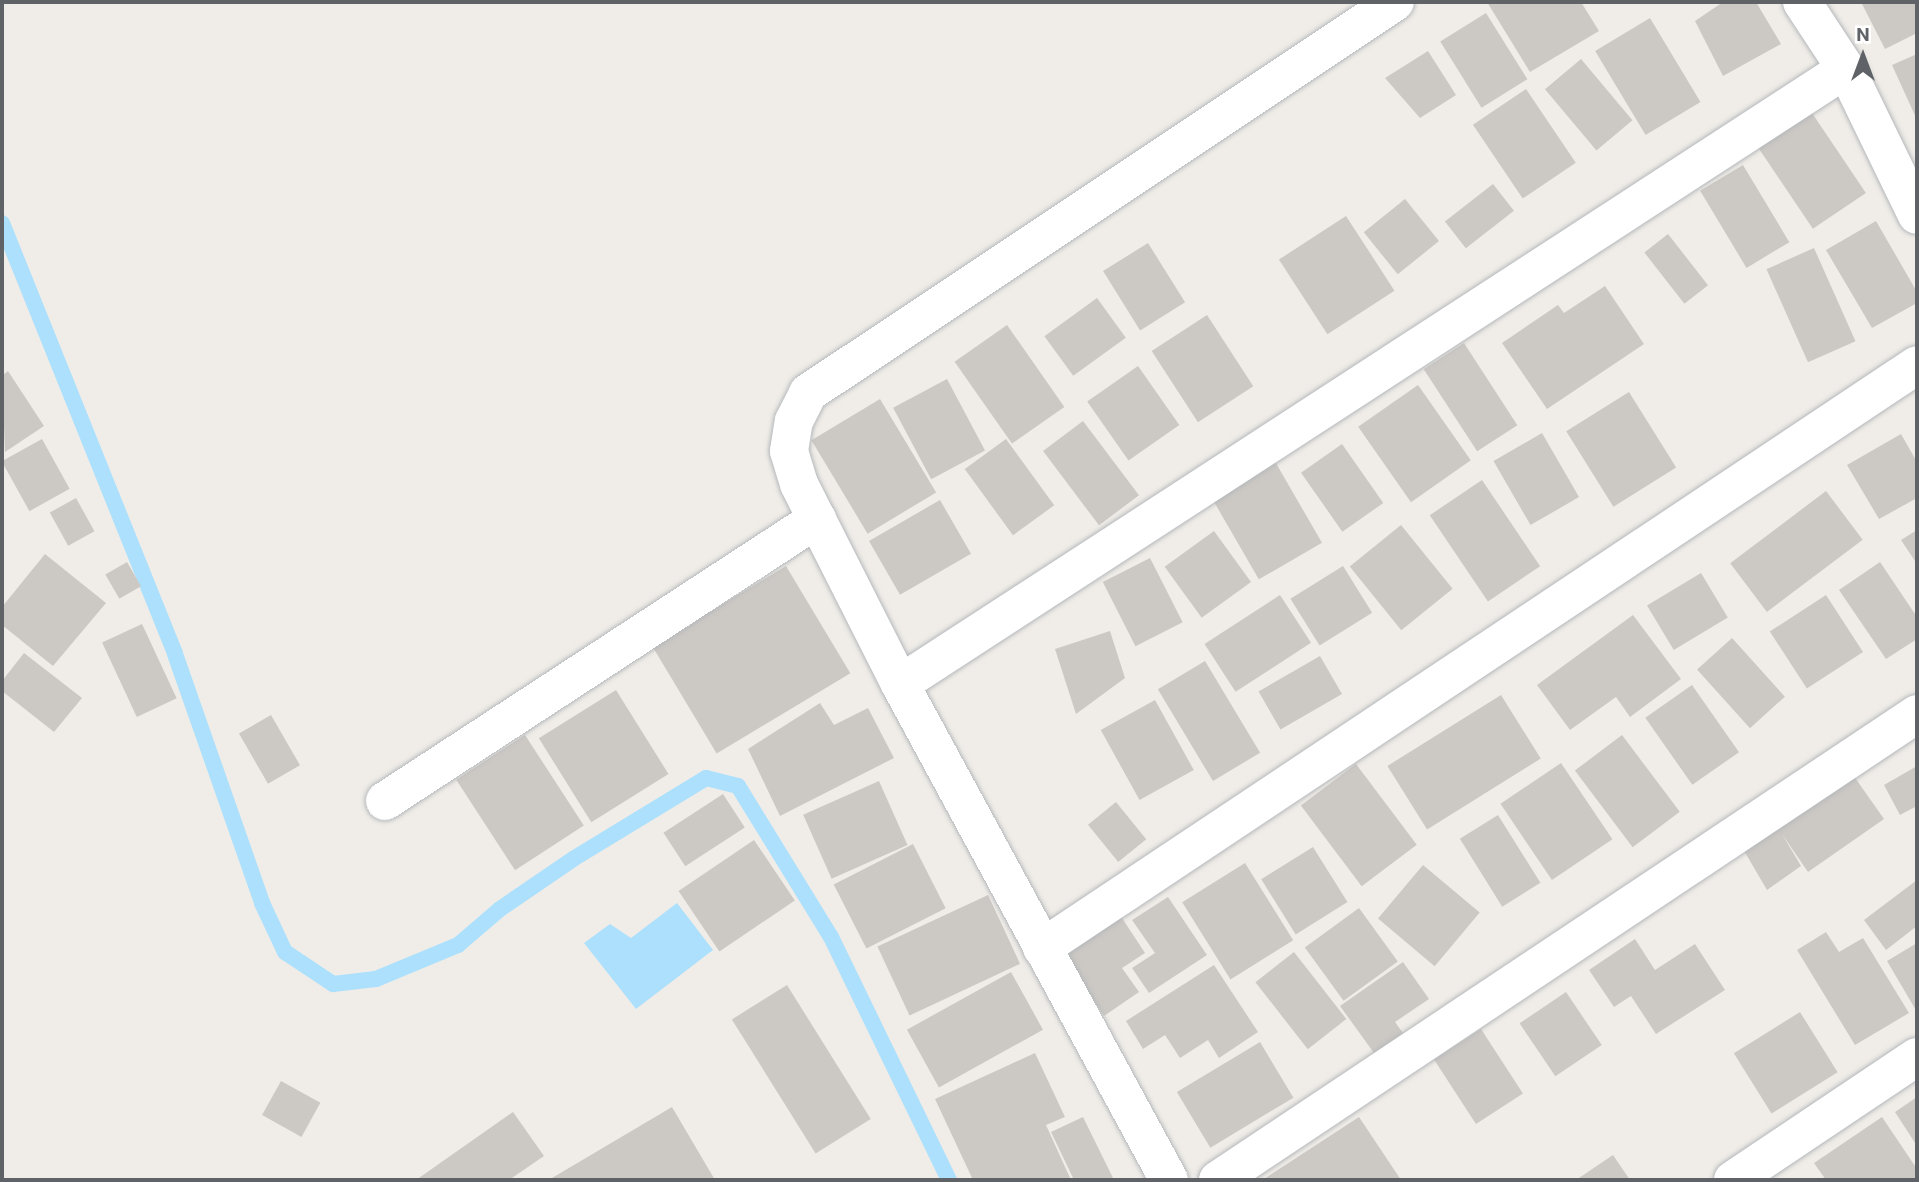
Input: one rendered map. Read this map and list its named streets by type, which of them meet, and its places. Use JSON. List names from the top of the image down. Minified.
{"north":"top"}
